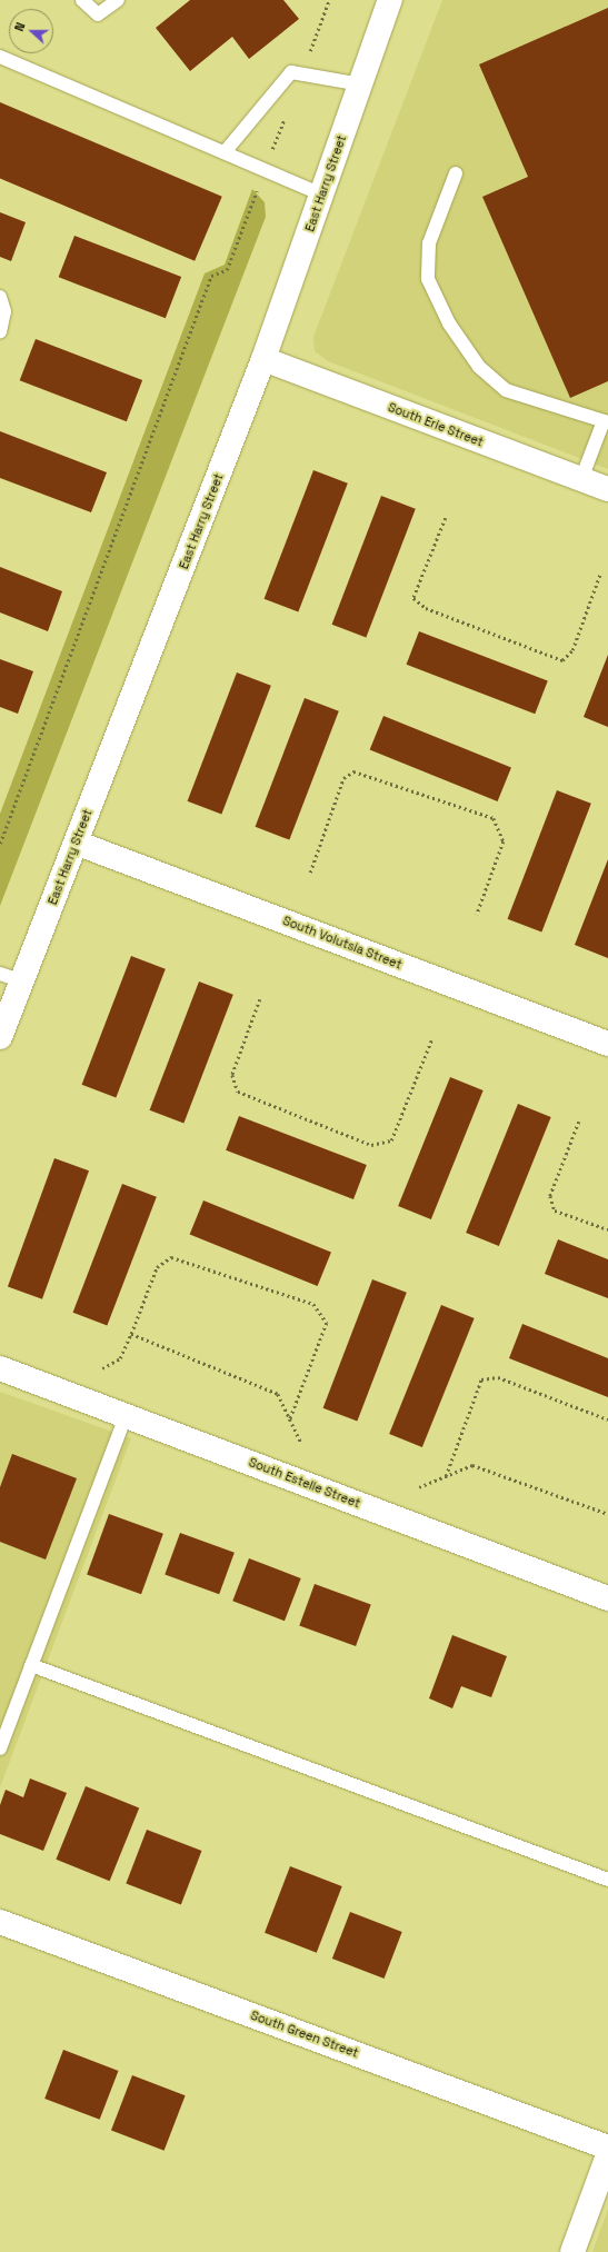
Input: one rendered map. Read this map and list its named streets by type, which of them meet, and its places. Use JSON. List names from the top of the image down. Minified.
{"streets":{"street":["East Harry Street","South Erie Street","South Volutsia Street","South Estelle Street","South Green Street"]},"crossings":[["East Harry Street","South Erie Street"],["East Harry Street","South Volutsia Street"]],"north":"left"}
